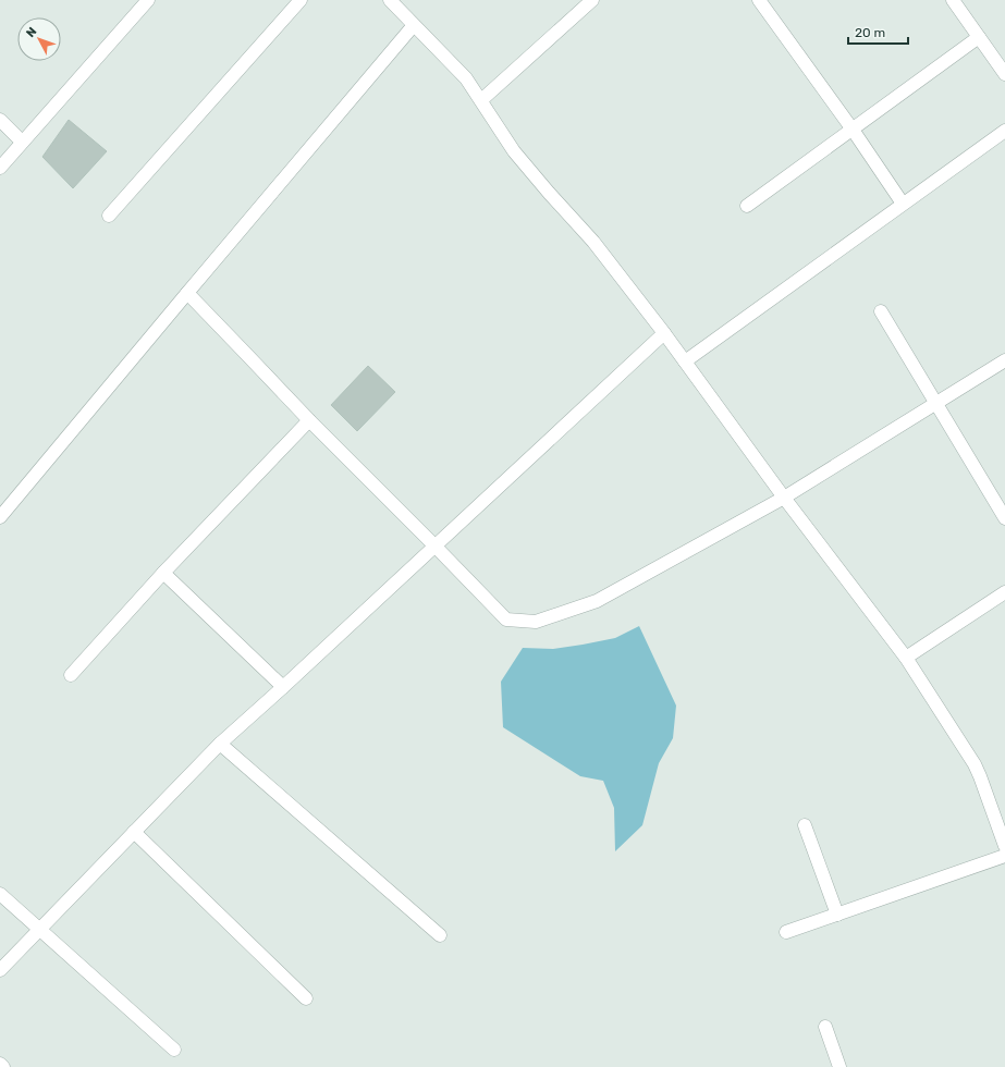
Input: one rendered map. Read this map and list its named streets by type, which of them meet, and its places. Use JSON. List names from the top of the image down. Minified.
{"scale_bar":"20 m","north":"top left"}
